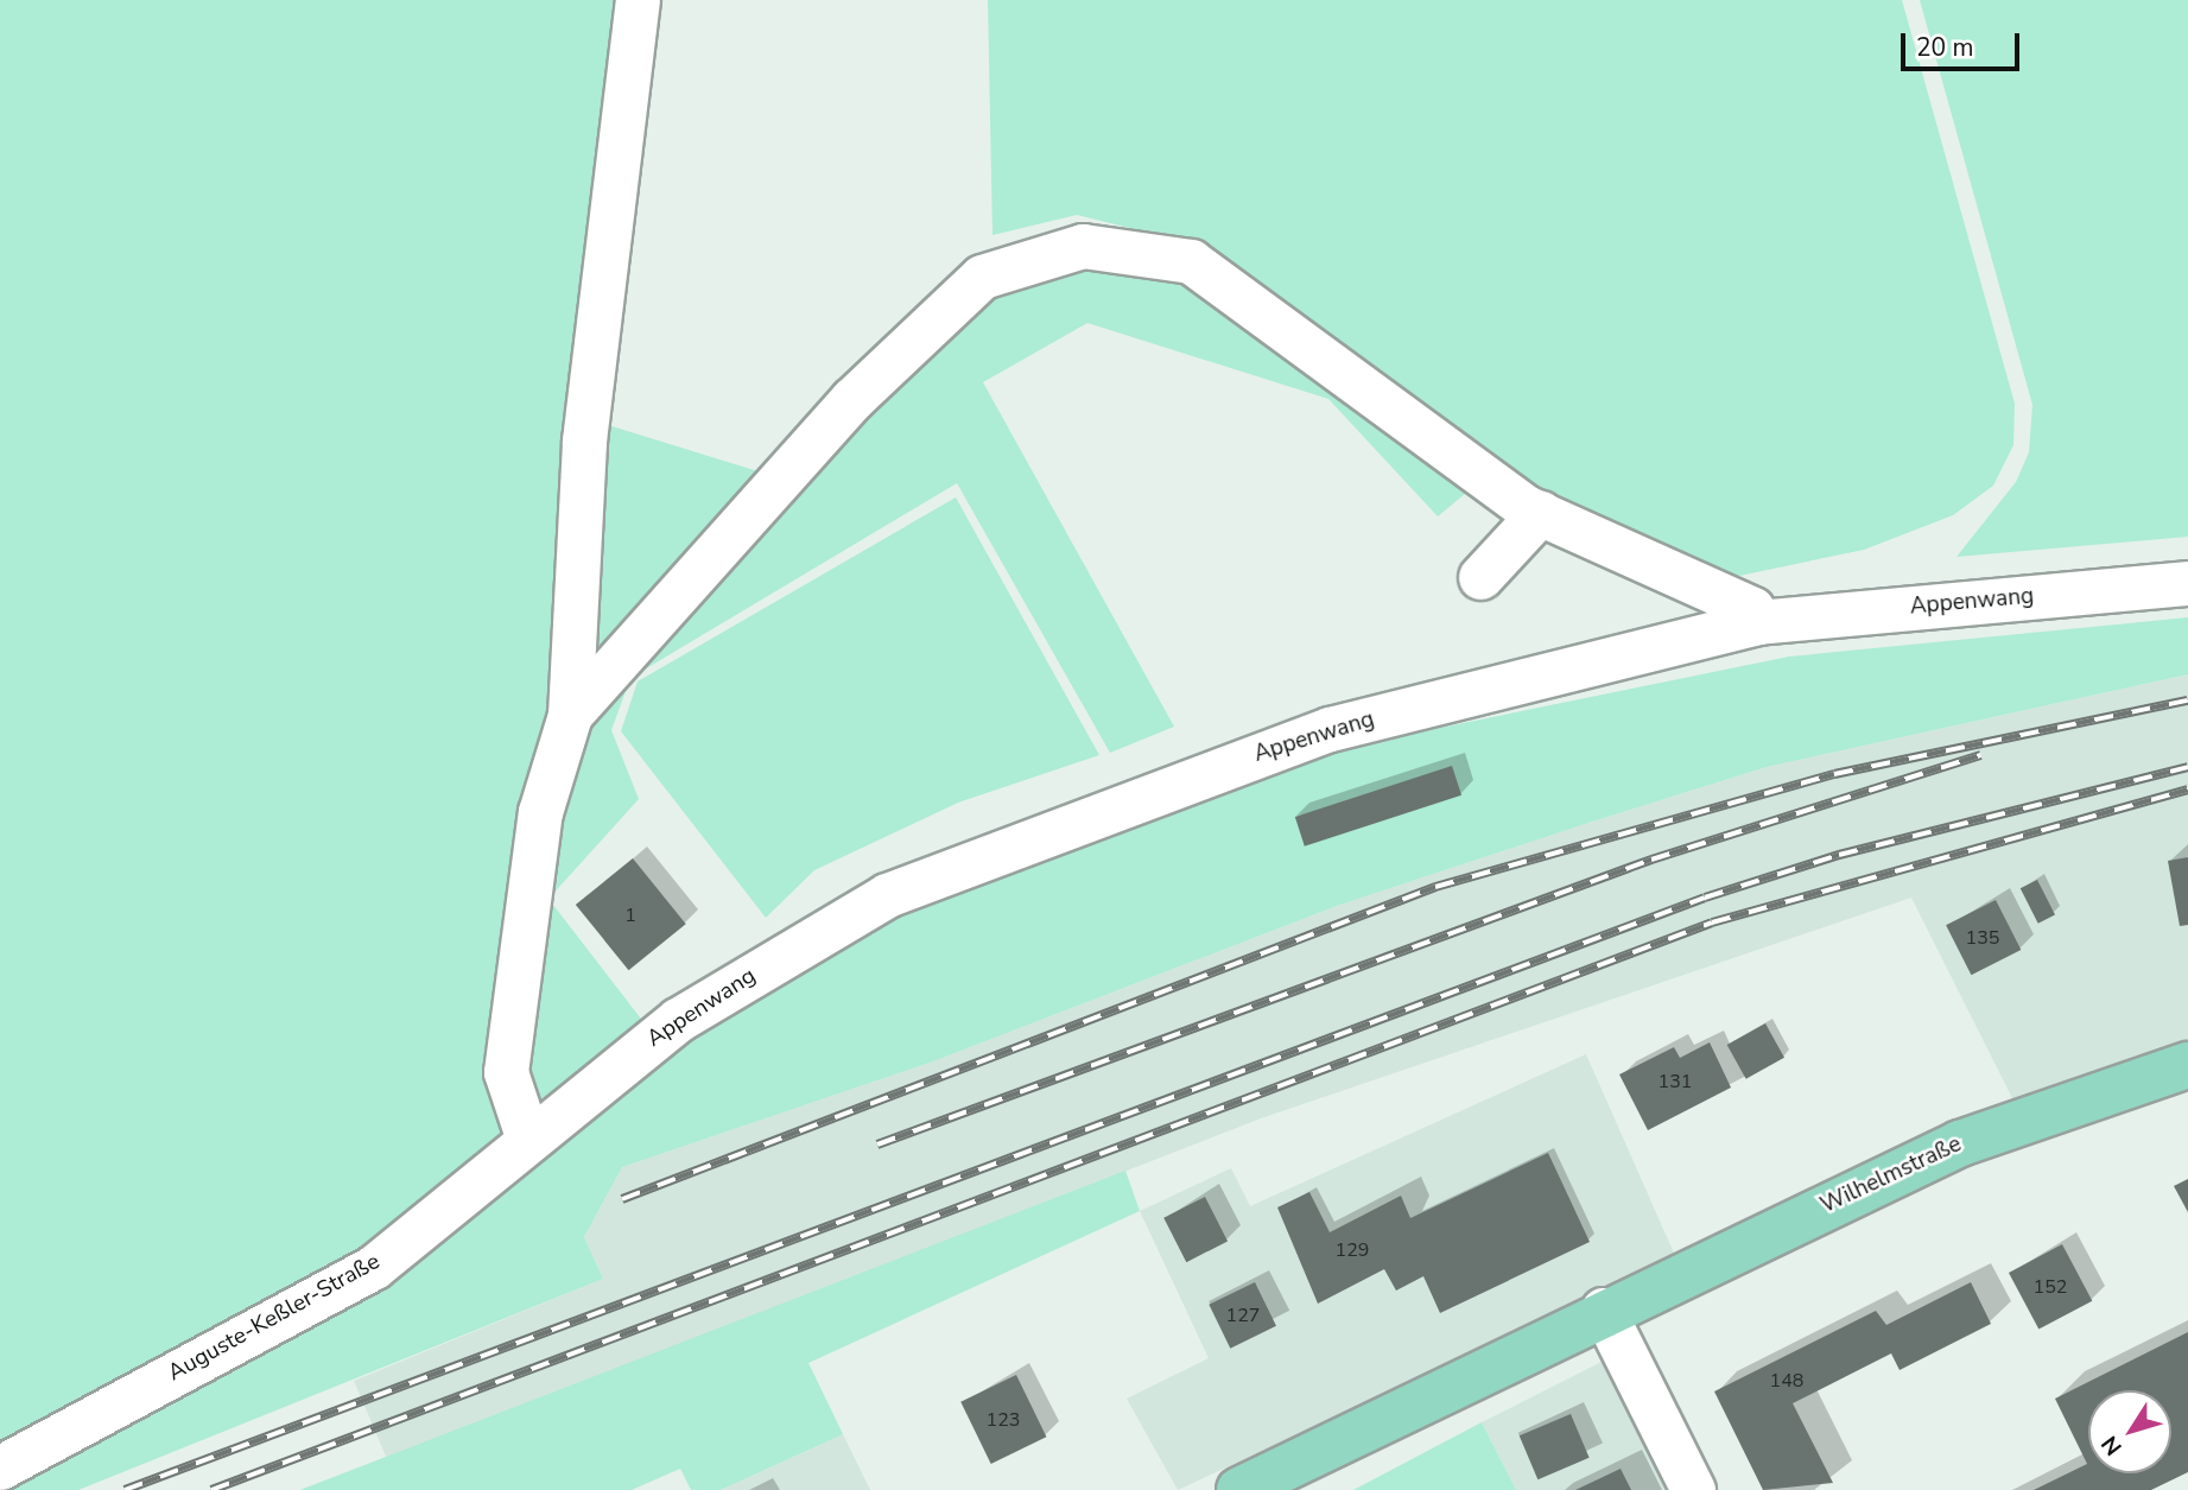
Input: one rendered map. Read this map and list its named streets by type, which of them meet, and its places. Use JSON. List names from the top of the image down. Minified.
{"streets":{"main road":["Wilhelmstraße"],"street":["Appenwang","Auguste-Keßler-Straße"]},"crossings":[["Appenwang","Auguste-Keßler-Straße"]],"house_numbers":["1","135","131","129","152","127","148","123"],"scale_bar":"20 m","north":"bottom left"}
